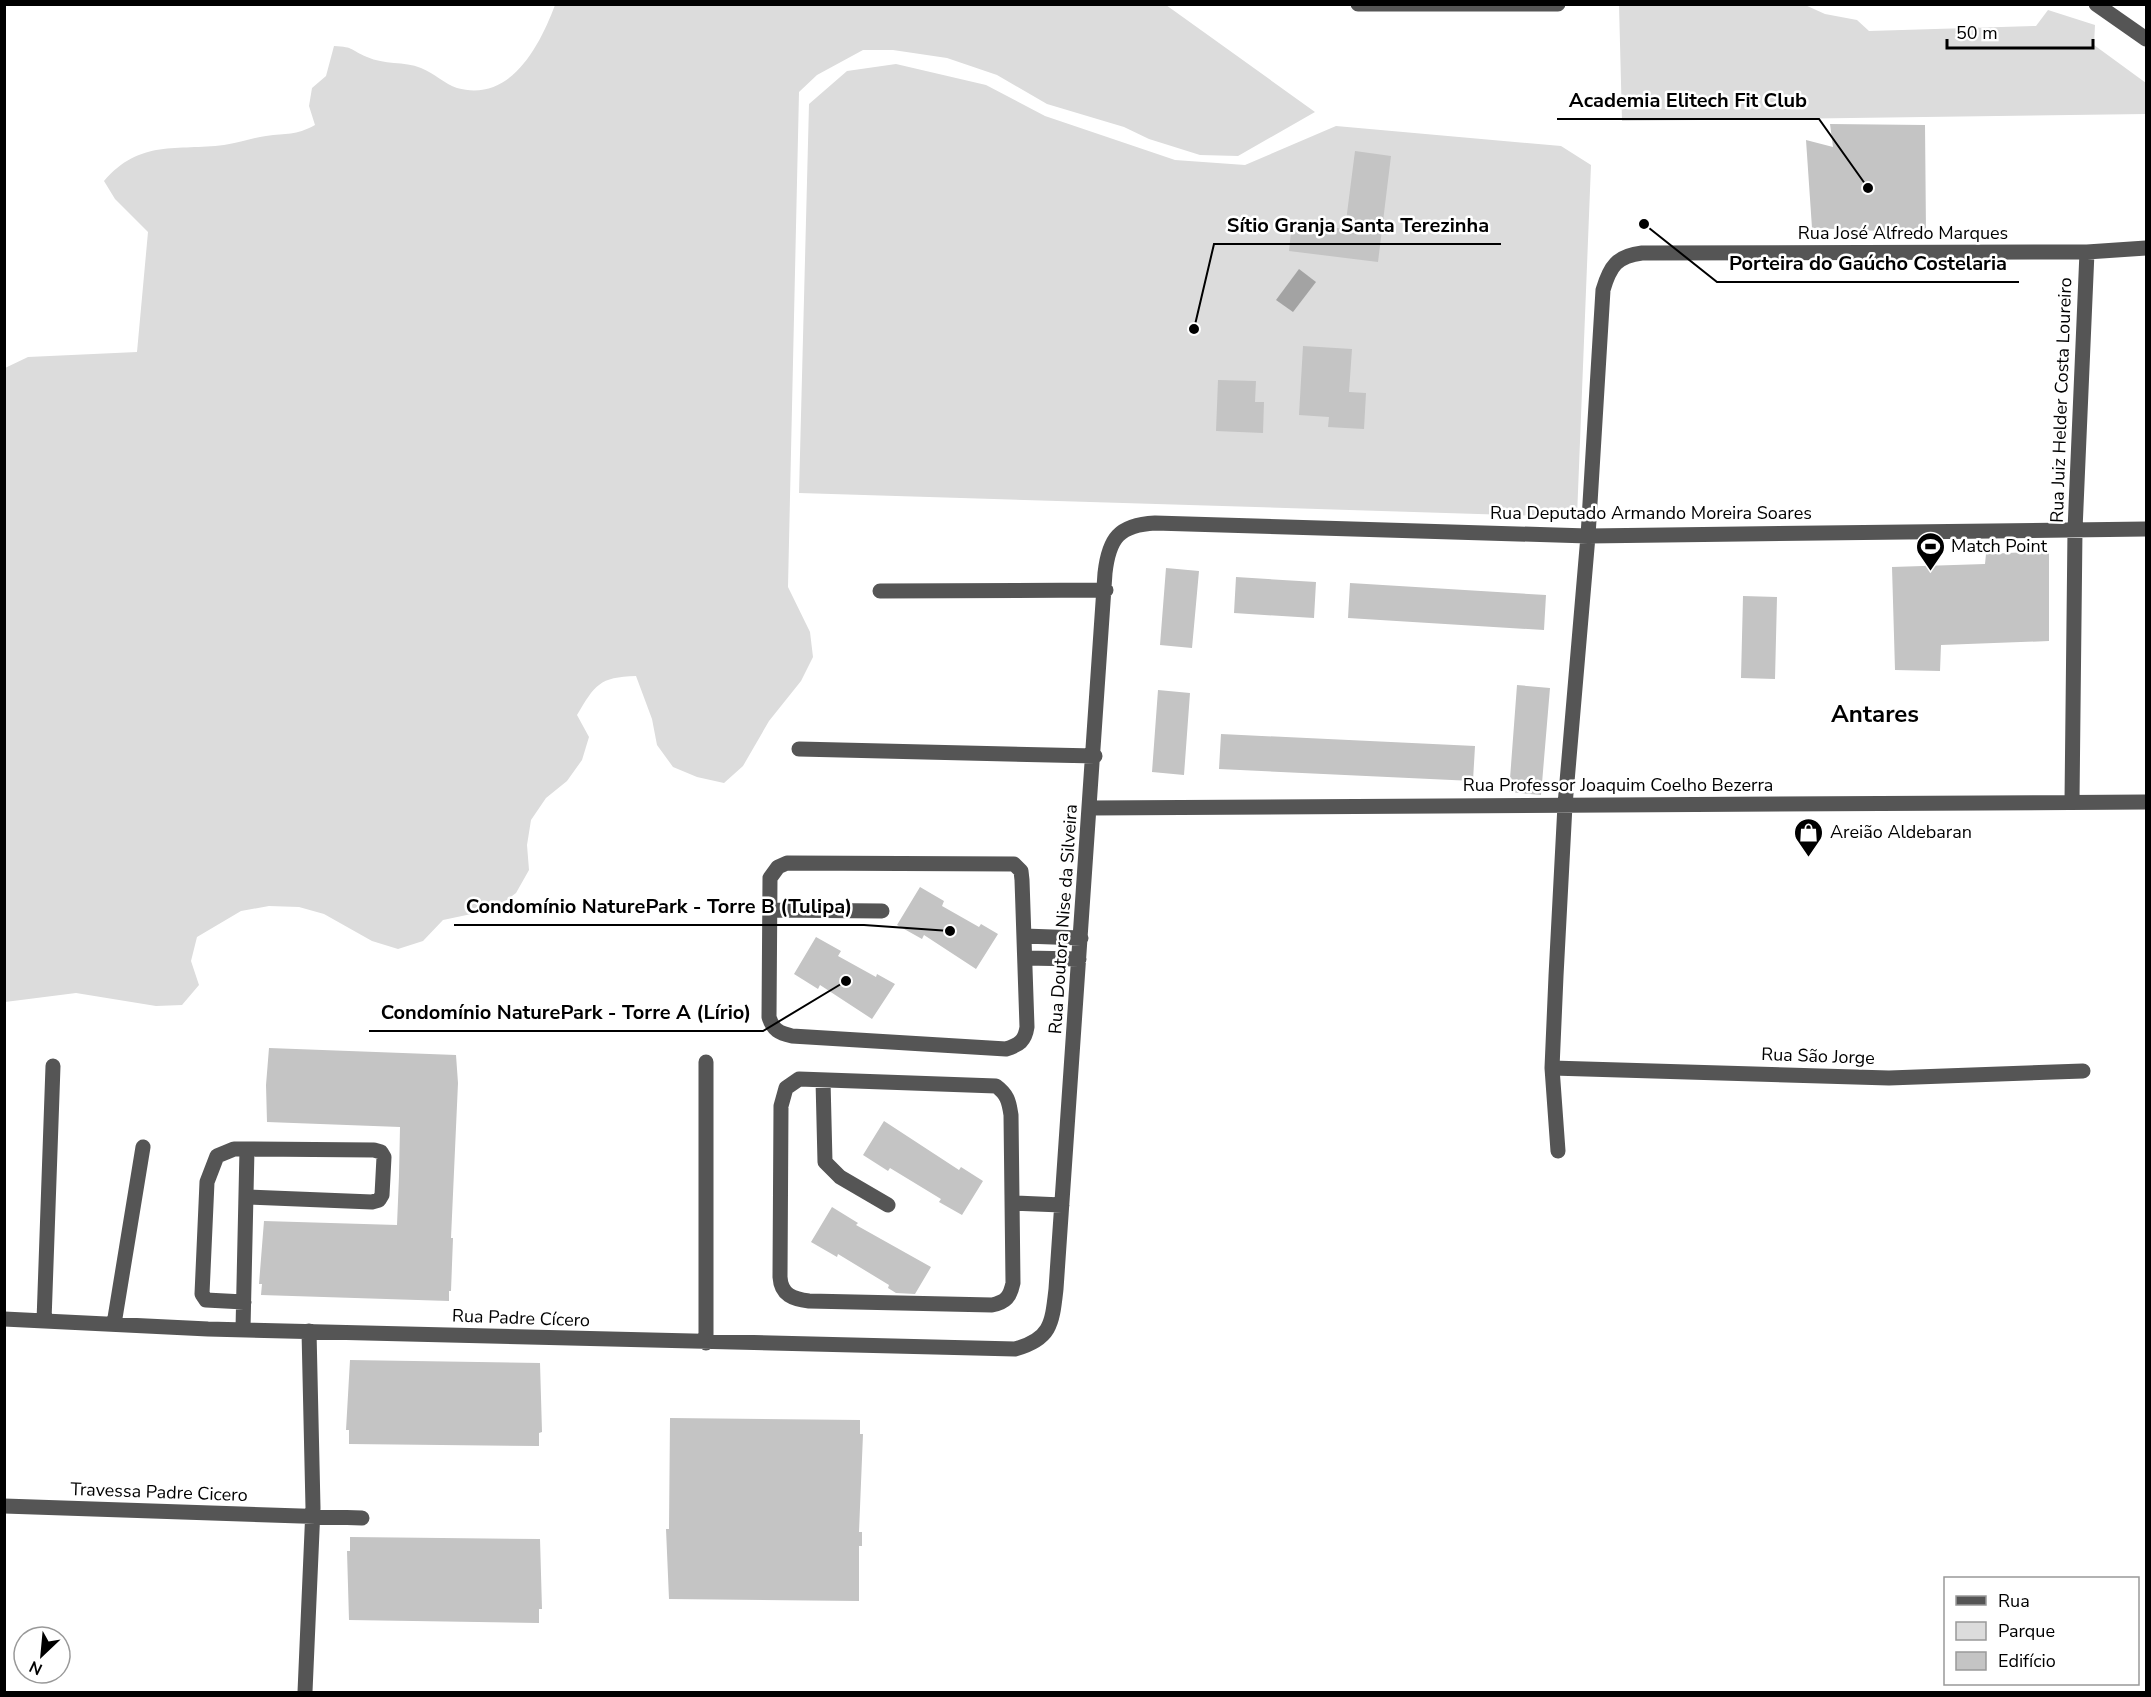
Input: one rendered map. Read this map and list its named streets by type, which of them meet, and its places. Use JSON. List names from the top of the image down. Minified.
{"streets":{"street":["Rua José Alfredo Marques","Rua Juiz Helder Costa Loureiro","Rua Deputado Armando Moreira Soares","Rua Professor Joaquim Coelho Bezerra","Rua Doutora Nise da Silveira","Rua São Jorge","Rua Padre Cícero","Travessa Padre Cicero"]},"crossings":[["Rua José Alfredo Marques","Rua Juiz Helder Costa Loureiro"],["Rua José Alfredo Marques","Rua Deputado Armando Moreira Soares"],["Rua José Alfredo Marques","Rua Professor Joaquim Coelho Bezerra"],["Rua José Alfredo Marques","Rua São Jorge"],["Rua Juiz Helder Costa Loureiro","Rua Deputado Armando Moreira Soares"],["Rua Juiz Helder Costa Loureiro","Rua Professor Joaquim Coelho Bezerra"],["Rua Deputado Armando Moreira Soares","Rua Doutora Nise da Silveira"],["Rua Professor Joaquim Coelho Bezerra","Rua Doutora Nise da Silveira"],["Rua Doutora Nise da Silveira","Rua Padre Cícero"]],"districts":["Antares"],"places":{"other":["Academia Elitech Fit Club","Porteira do Gaúcho Costelaria","Sítio Granja Santa Terezinha","Condomínio NaturePark - Torre B (Tulipa)","Condomínio NaturePark - Torre A (Lírio)"],"sports":["Match Point"],"shop":["Areião Aldebaran"]},"legend":["Rua","Parque","Edifício"],"scale_bar":"50 m","north":"bottom left"}
